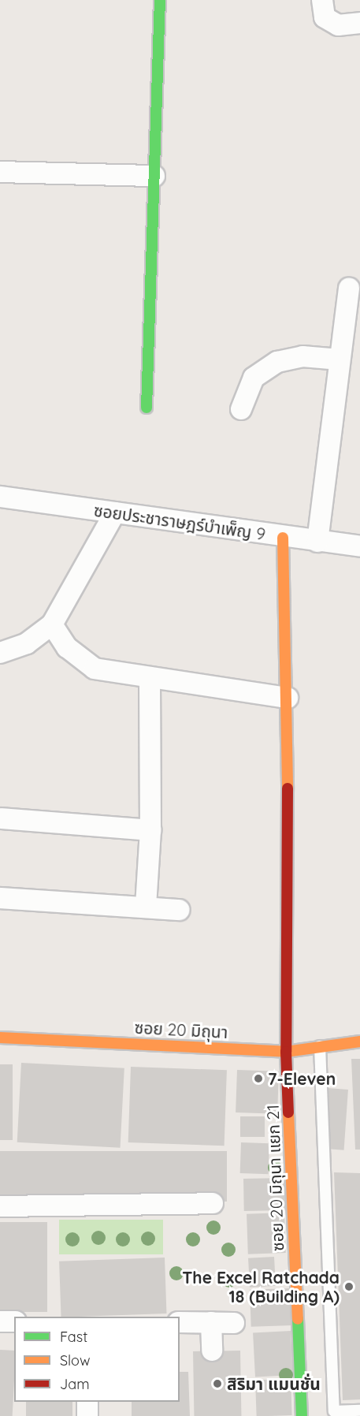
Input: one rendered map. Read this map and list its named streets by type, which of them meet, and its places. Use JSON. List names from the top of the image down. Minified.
{"streets":{"street":["ซอยประชาราษฎร์บำเพ็ญ 9","ซอย 20 มิถุนา","ซอย 20 มิถุนา แยก 21"]},"crossings":[["ซอยประชาราษฎร์บำเพ็ญ 9","ซอย 20 มิถุนา แยก 21"],["ซอย 20 มิถุนา","ซอย 20 มิถุนา แยก 21"]],"places":["7-Eleven","The Excel Ratchada 18 (Building A)","สิริมา แมนชั่น"],"legend":["Fast","Slow","Jam"]}
